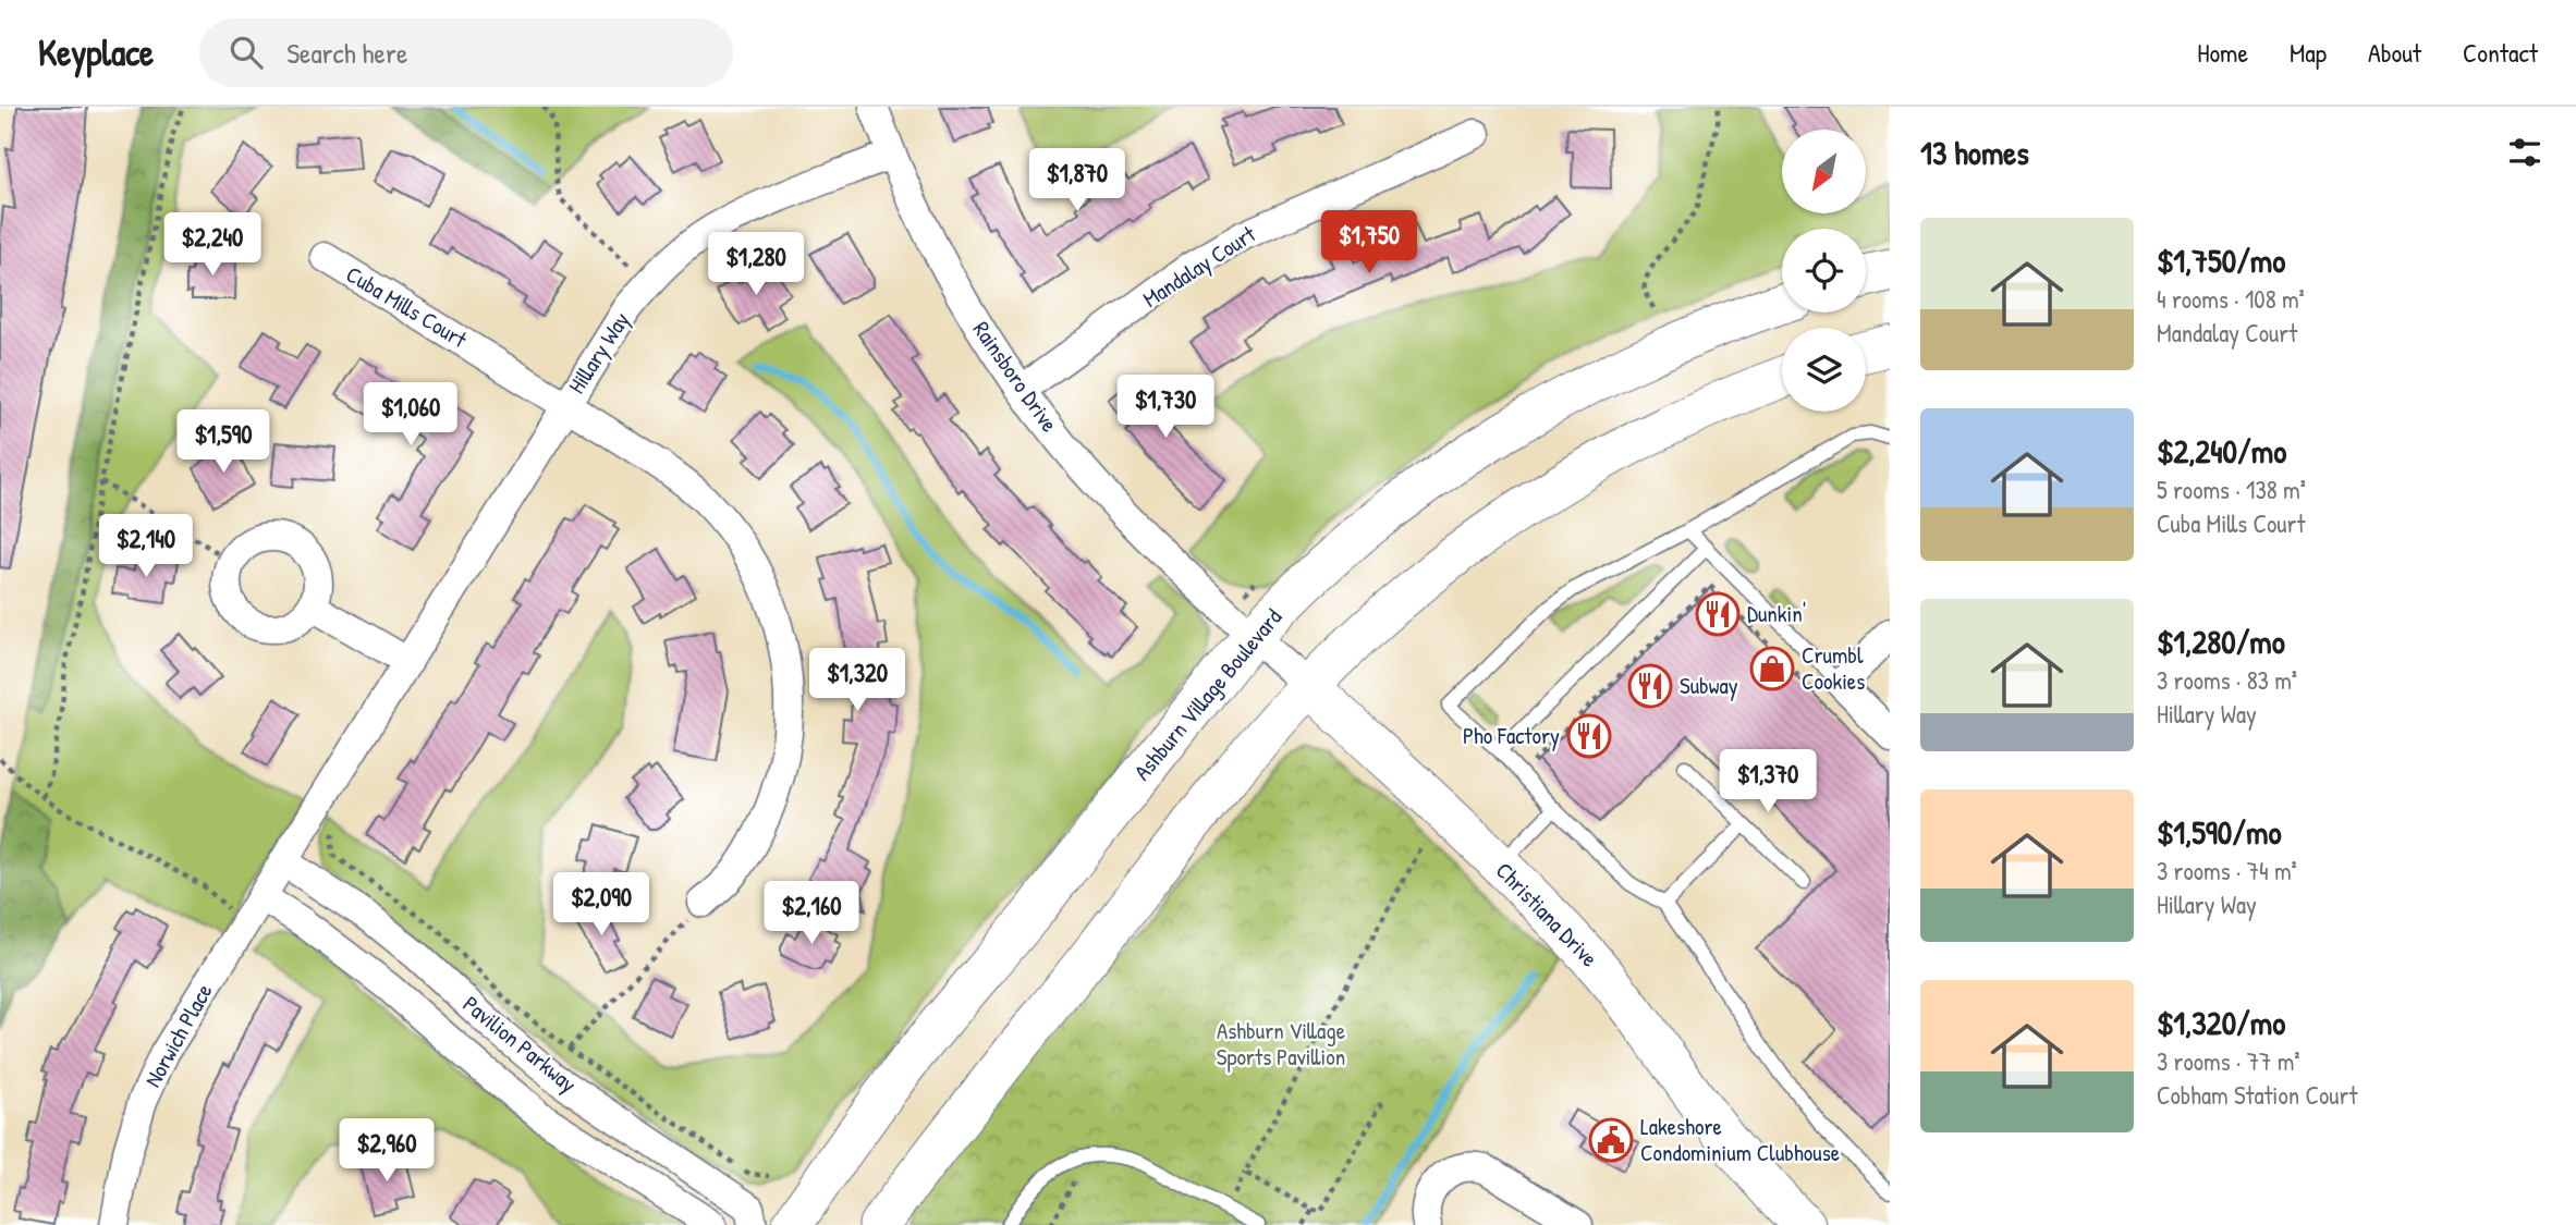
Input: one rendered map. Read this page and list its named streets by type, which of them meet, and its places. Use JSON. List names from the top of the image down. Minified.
{"streets":{"main road":["Ashburn Village Boulevard","Christiana Drive"],"street":["Mandalay Court","Cuba Mills Court","Hillary Way","Rainsboro Drive","Norwich Place","Pavilion Parkway"]},"crossings":[["Mandalay Court","Rainsboro Drive"],["Cuba Mills Court","Hillary Way"],["Hillary Way","Rainsboro Drive"],["Hillary Way","Norwich Place"],["Hillary Way","Pavilion Parkway"],["Rainsboro Drive","Ashburn Village Boulevard"],["Rainsboro Drive","Christiana Drive"],["Ashburn Village Boulevard","Christiana Drive"],["Norwich Place","Pavilion Parkway"]],"parks":["Ashburn Village Sports Pavillion"],"places":{"restaurant":["Dunkin'","Subway","Pho Factory"],"shop":["Crumbl Cookies"],"public building":["Lakeshore Condominium Clubhouse"]},"north":"bottom left","page":{"header":"Keyplace","search":"Search here","nav":["Home","Map","About","Contact"],"heading":"13 homes","price":["$1,870","$1,750","$2,240","$1,280","$1,730","$1,060","$1,590","$2,140","$1,320","$1,370","$2,090","$2,160","$2,960"],"list":[{"name":"$1,750/mo","note":"4 rooms · 108 m² · Mandalay Court"},{"name":"$2,240/mo","note":"5 rooms · 138 m² · Cuba Mills Court"},{"name":"$1,280/mo","note":"3 rooms · 83 m² · Hillary Way"},{"name":"$1,590/mo","note":"3 rooms · 74 m² · Hillary Way"},{"name":"$1,320/mo","note":"3 rooms · 77 m² · Cobham Station Court"}]}}
